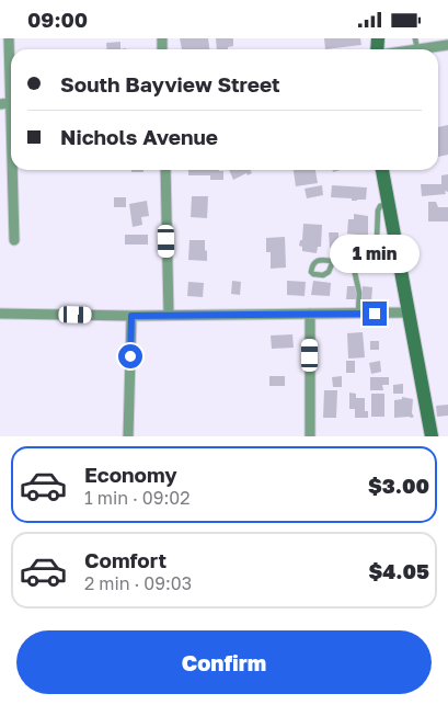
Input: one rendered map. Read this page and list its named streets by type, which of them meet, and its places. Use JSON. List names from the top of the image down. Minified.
{"page":{"status":"09:00","banner":["South Bayview Street","Nichols Avenue"],"bubble":"1 min","list":[{"name":"Economy","note":"1 min · 09:02","value":"$3.00"},{"name":"Comfort","note":"2 min · 09:03","value":"$4.05"}],"buttons":"Confirm"}}
